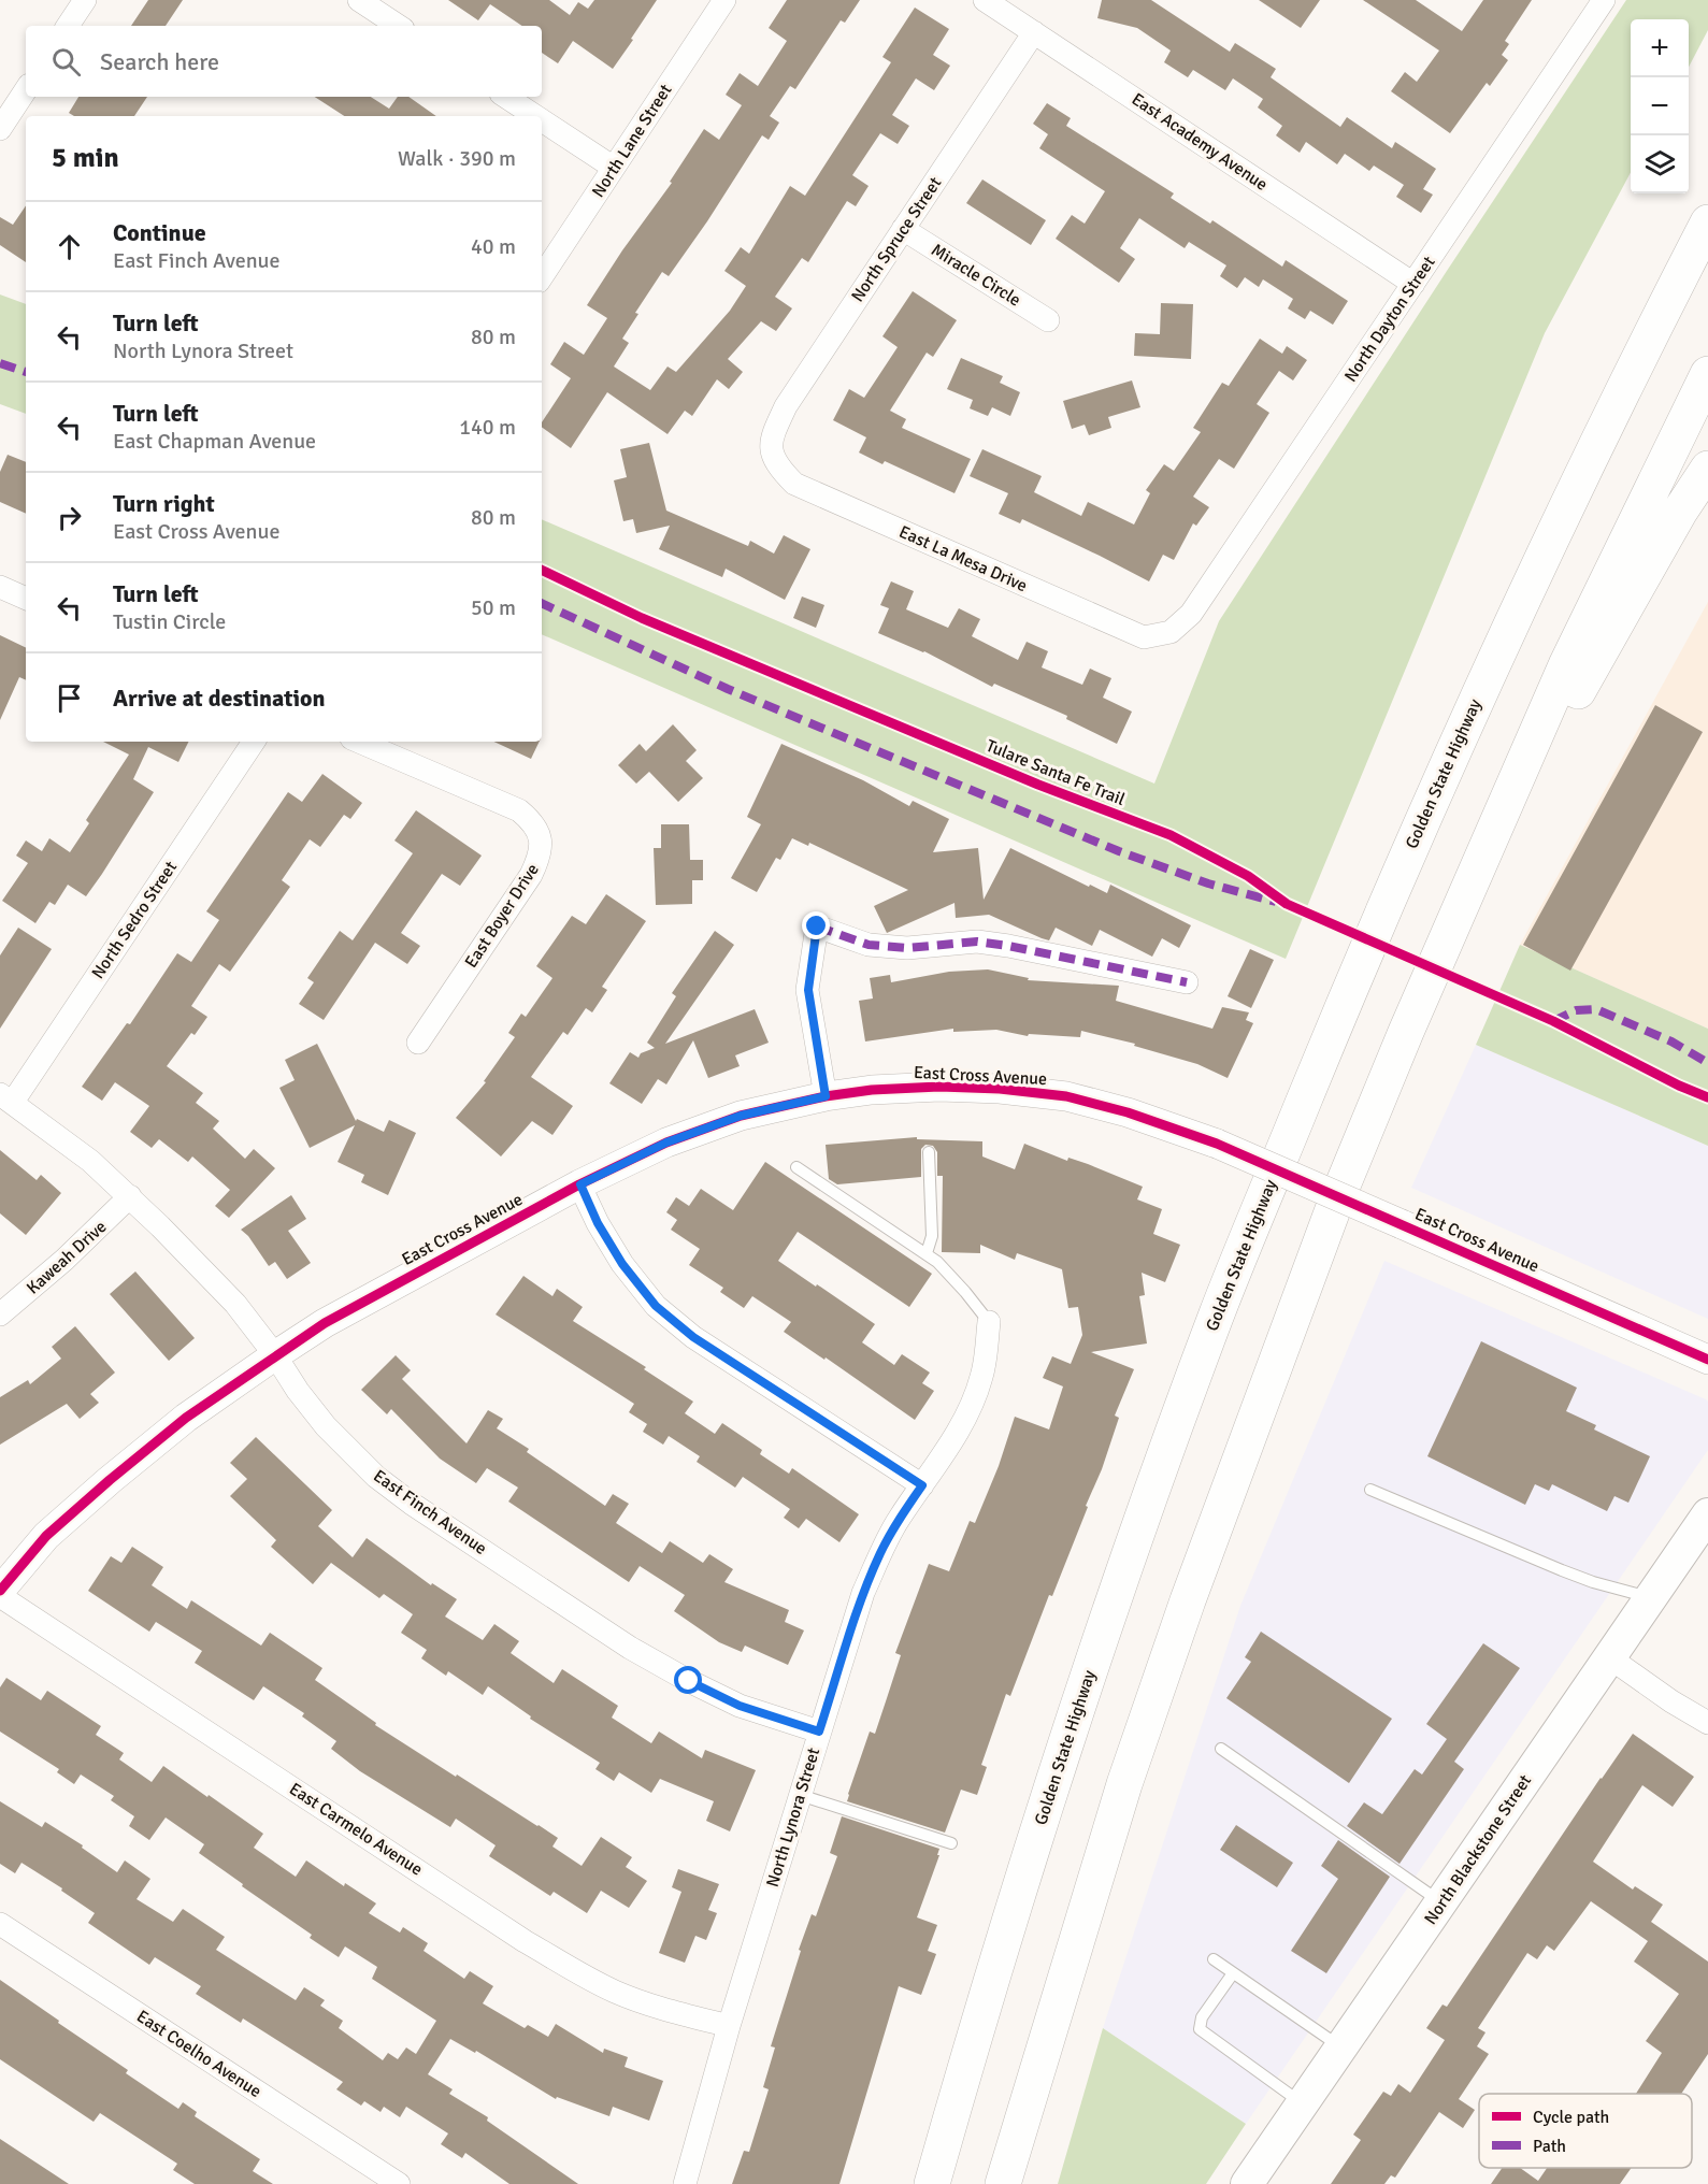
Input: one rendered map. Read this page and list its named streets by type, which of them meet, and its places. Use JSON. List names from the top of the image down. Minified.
{"streets":{"highway":["Golden State Highway"],"main road":["North Blackstone Street"],"street":["North Lane Street","East Academy Avenue","North Spruce Street","Miracle Circle","North Dayton Street","East La Mesa Drive","East Boyer Drive","North Sedro Street","East Cross Avenue","Kaweah Drive","East Finch Avenue","North Lynora Street","East Carmelo Avenue","East Coelho Avenue"],"cycle path":["Tulare Santa Fe Trail"]},"crossings":[["East Academy Avenue","North Spruce Street"],["East Academy Avenue","North Dayton Street"],["North Spruce Street","Miracle Circle"],["North Spruce Street","East La Mesa Drive"],["North Dayton Street","East La Mesa Drive"],["North Sedro Street","East Finch Avenue"],["East Cross Avenue","East Finch Avenue"],["Kaweah Drive","East Finch Avenue"],["East Finch Avenue","North Lynora Street"],["North Lynora Street","East Carmelo Avenue"]],"legend":["Cycle path","Path"],"page":{"map_buttons":["+","−"],"search":"Search here","heading":["5 min","Walk · 390 m"],"list":[["Continue","East Finch Avenue","40 m"],["Turn left","North Lynora Street","80 m"],["Turn left","East Chapman Avenue","140 m"],["Turn right","East Cross Avenue","80 m"],["Turn left","Tustin Circle","50 m"],"Arrive at destination"]}}
